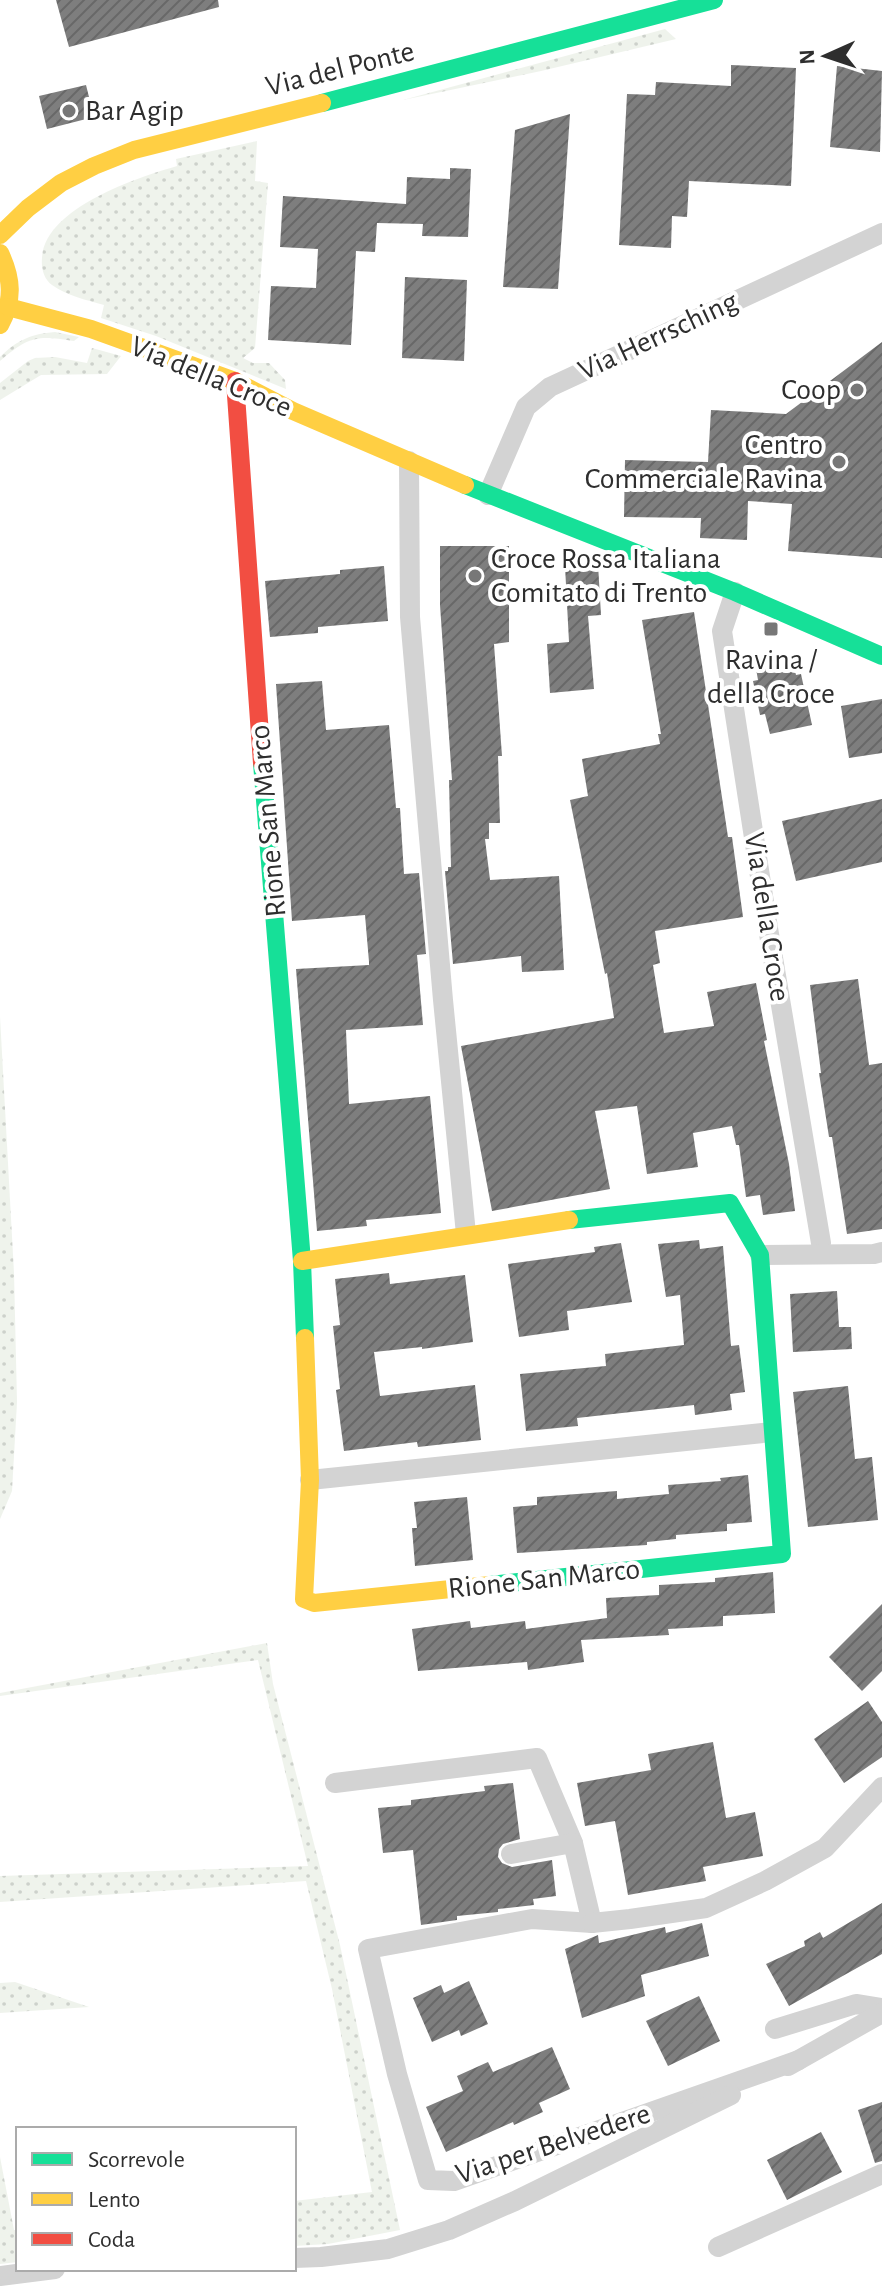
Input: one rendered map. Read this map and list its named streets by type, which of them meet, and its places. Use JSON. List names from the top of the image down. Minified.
{"streets":{"street":["Via del Ponte","Via Herrsching","Via della Croce","Rione San Marco","Via per Belvedere"]},"crossings":[["Via Herrsching","Via della Croce"],["Via della Croce","Rione San Marco"]],"places":{"other":["Bar Agip","Coop","Centro Commerciale Ravina","Croce Rossa Italiana Comitato di Trento"],"transit":["Ravina / della Croce"]},"legend":["Scorrevole","Lento","Coda"],"north":"left"}
